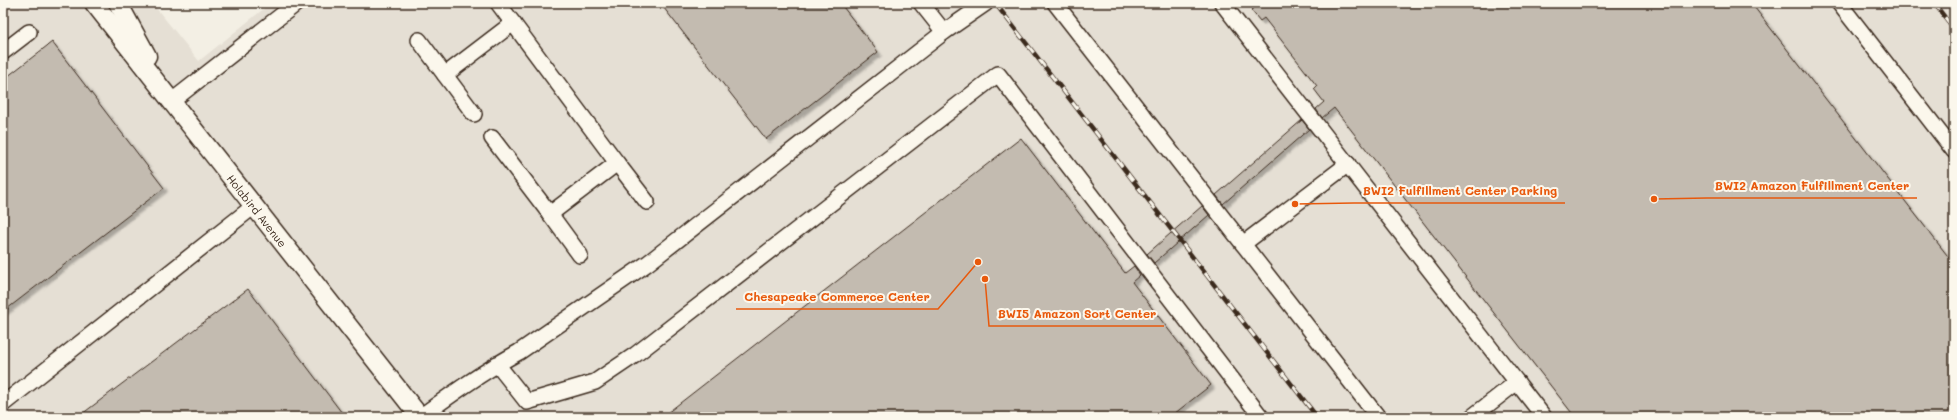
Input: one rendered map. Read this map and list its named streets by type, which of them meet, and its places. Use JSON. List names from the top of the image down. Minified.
{"streets":{"main road":["Holabird Avenue"]},"places":["BWI2 Amazon Fulfillment Center","BWI2 Fulfillment Center Parking","Chesapeake Commerce Center","BWI5 Amazon Sort Center"]}
